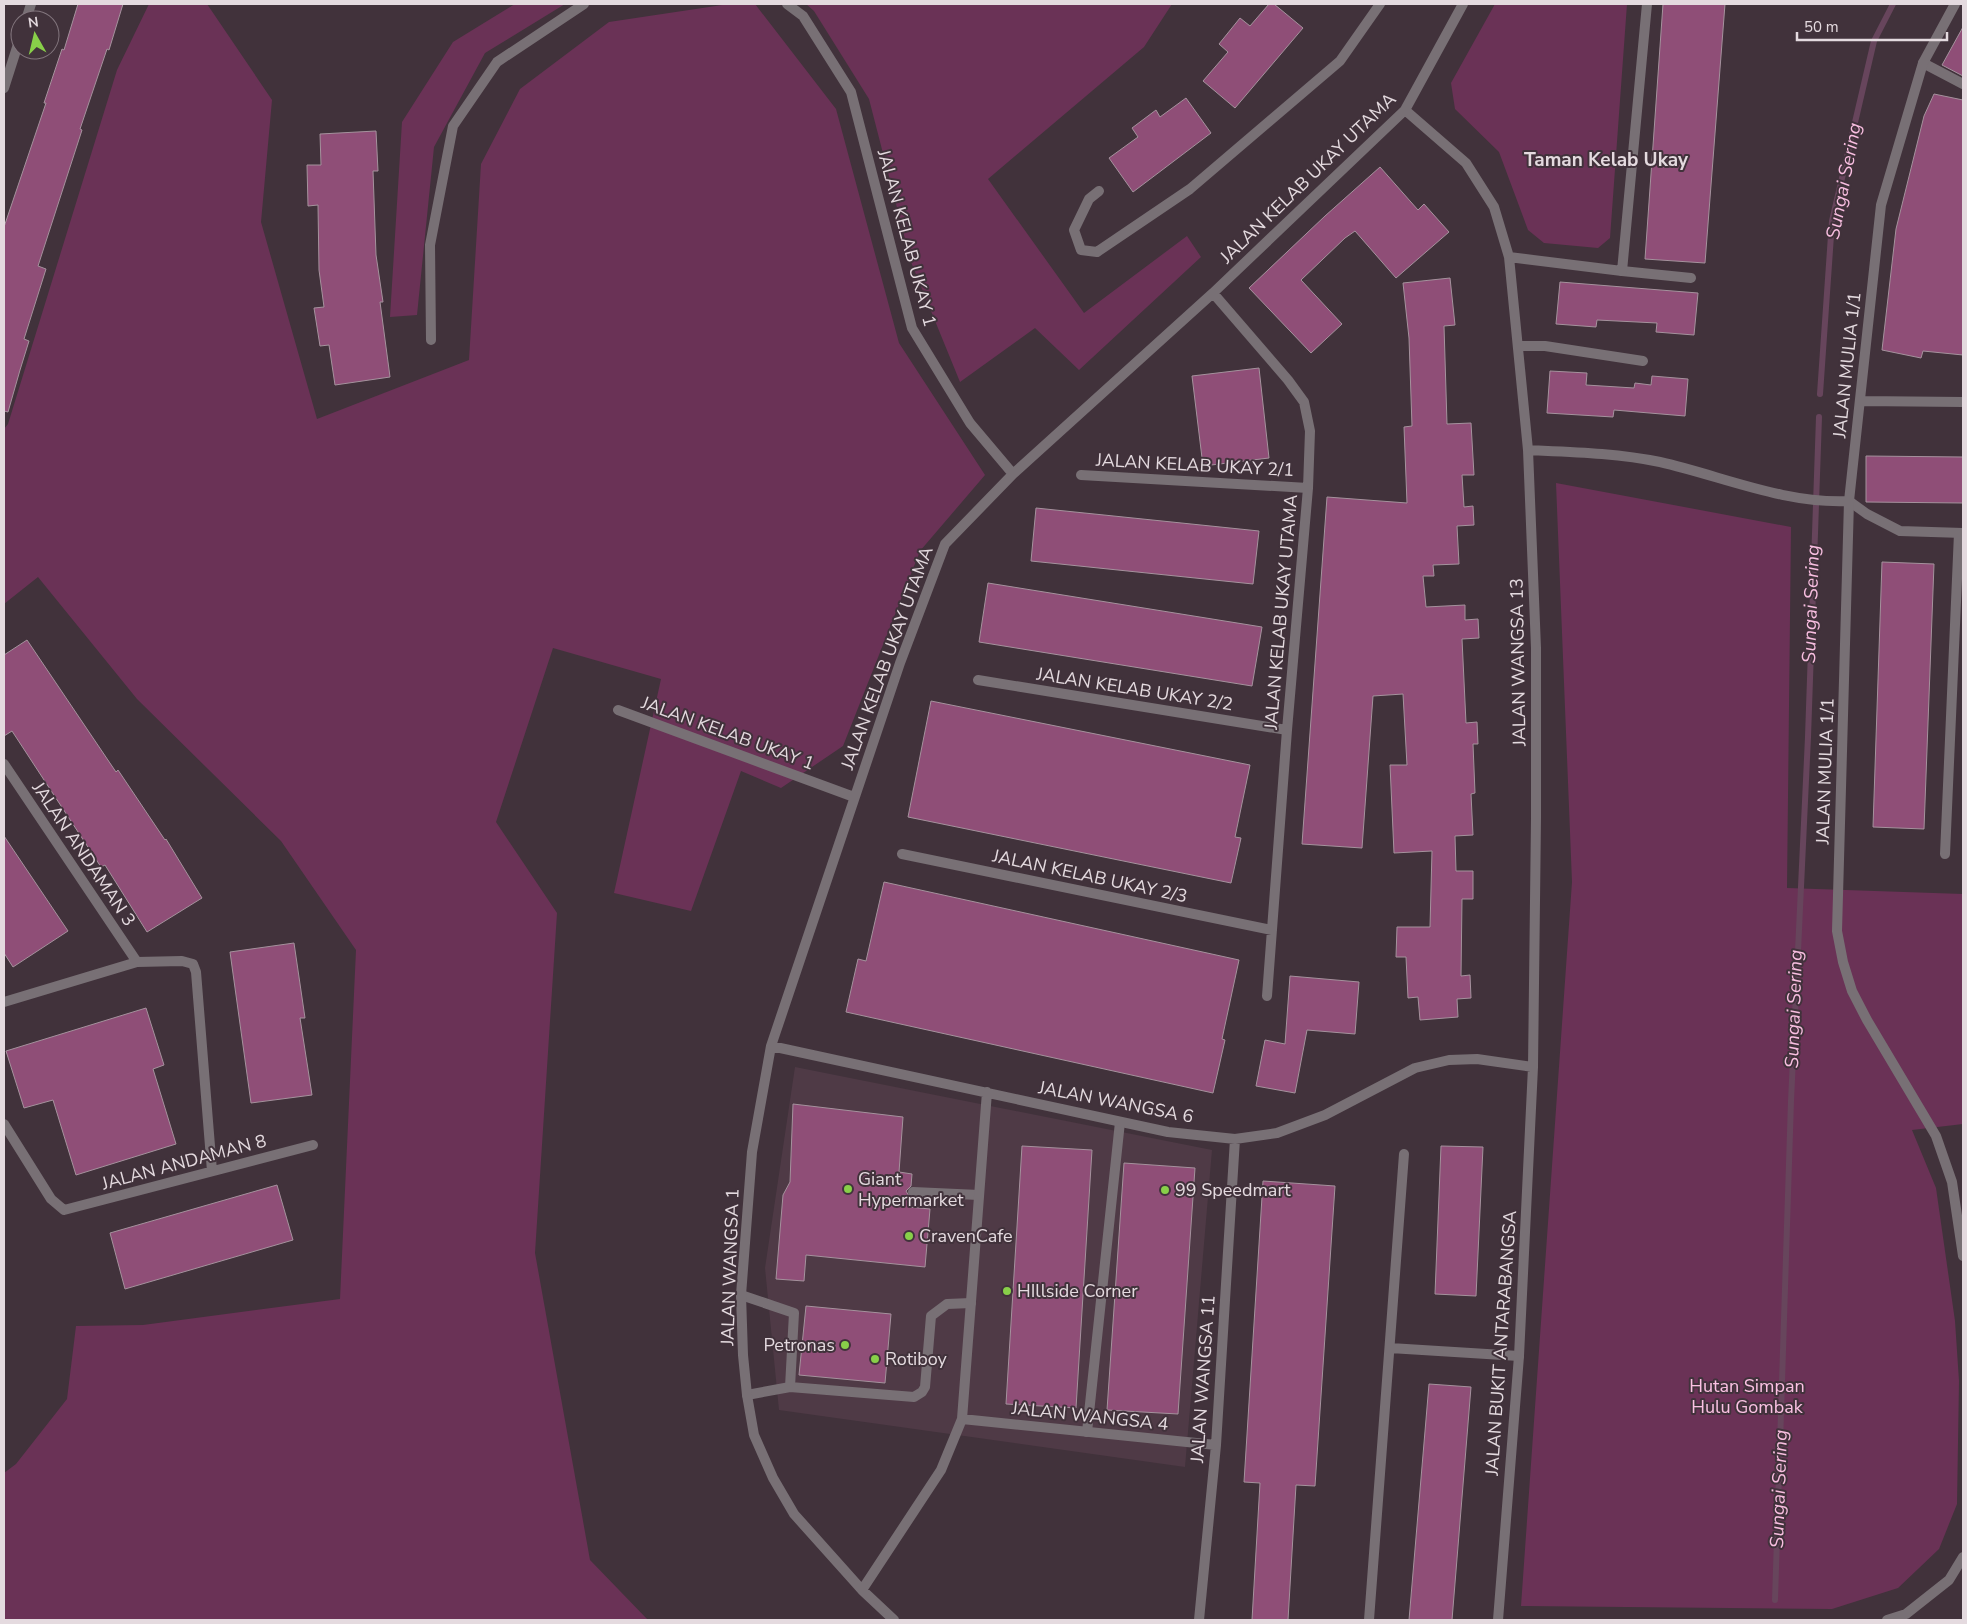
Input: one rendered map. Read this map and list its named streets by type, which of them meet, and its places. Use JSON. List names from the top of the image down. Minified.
{"streets":{"street":["JALAN KELAB UKAY UTAMA","JALAN KELAB UKAY 1","JALAN MULIA 1/1","JALAN KELAB UKAY 2/1","JALAN WANGSA 13","JALAN KELAB UKAY 2/2","JALAN ANDAMAN 3","JALAN KELAB UKAY 2/3","JALAN WANGSA 6","JALAN ANDAMAN 8","JALAN WANGSA 1","JALAN BUKIT ANTARABANGSA","JALAN WANGSA 11","JALAN WANGSA 4"]},"crossings":[["JALAN KELAB UKAY UTAMA","JALAN KELAB UKAY 1"],["JALAN KELAB UKAY UTAMA","JALAN KELAB UKAY 2/1"],["JALAN KELAB UKAY UTAMA","JALAN WANGSA 13"],["JALAN KELAB UKAY UTAMA","JALAN KELAB UKAY 2/2"],["JALAN KELAB UKAY UTAMA","JALAN KELAB UKAY 2/3"],["JALAN KELAB UKAY UTAMA","JALAN WANGSA 6"],["JALAN KELAB UKAY UTAMA","JALAN WANGSA 1"],["JALAN WANGSA 13","JALAN WANGSA 6"],["JALAN WANGSA 13","JALAN BUKIT ANTARABANGSA"],["JALAN WANGSA 6","JALAN WANGSA 1"],["JALAN WANGSA 6","JALAN BUKIT ANTARABANGSA"],["JALAN WANGSA 6","JALAN WANGSA 11"],["JALAN WANGSA 11","JALAN WANGSA 4"]],"districts":["Taman Kelab Ukay"],"water":["Sungai Sering"],"parks":["Hutan Simpan Hulu Gombak"],"places":["Giant Hypermarket","99 Speedmart","CravenCafe","HIllside Corner","Petronas","Rotiboy"],"scale_bar":"50 m","north":"top"}
